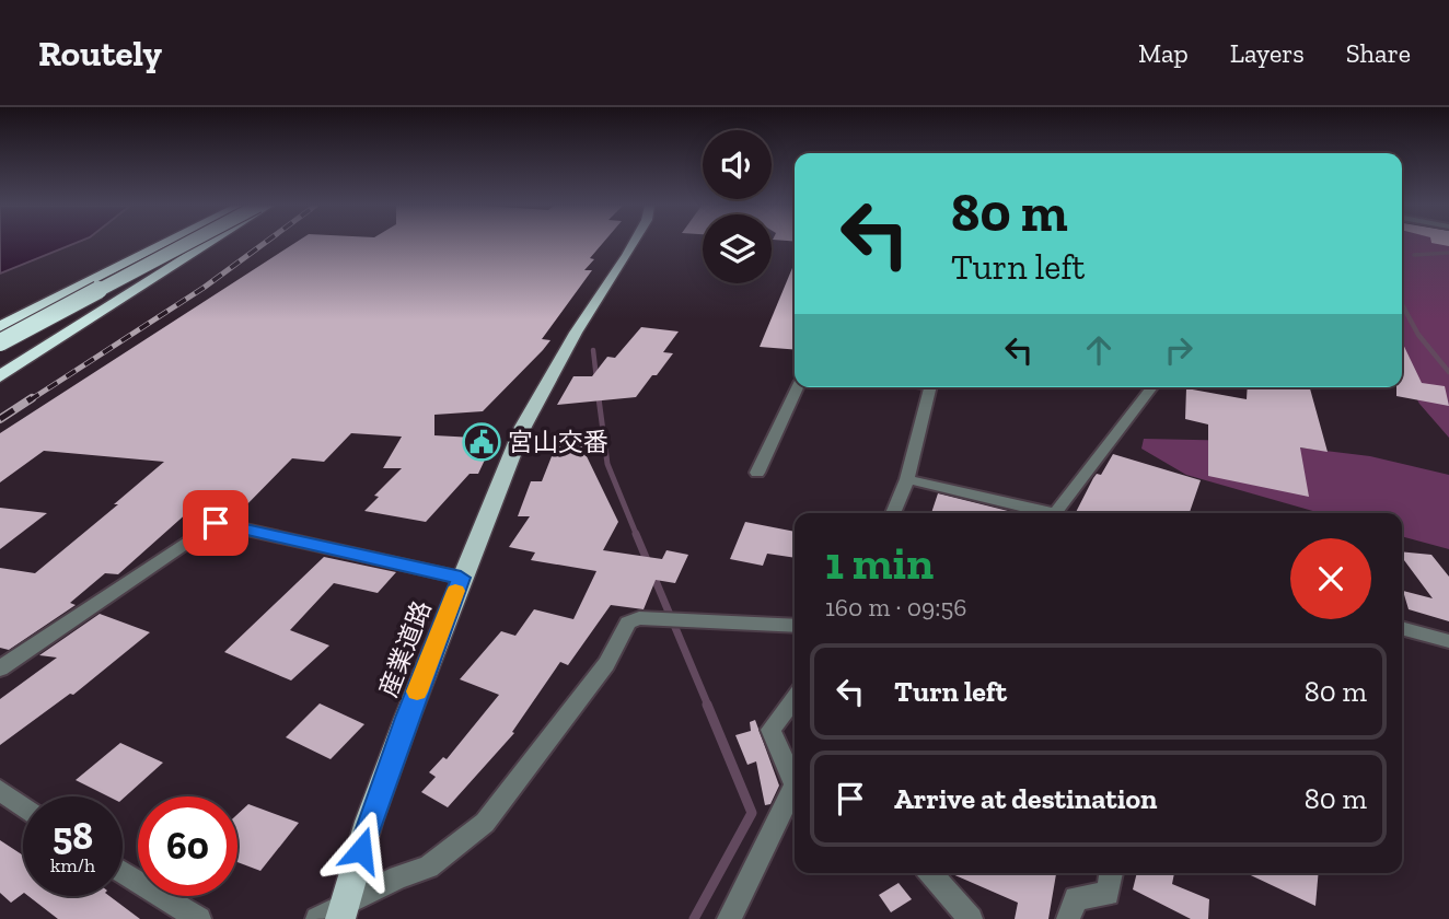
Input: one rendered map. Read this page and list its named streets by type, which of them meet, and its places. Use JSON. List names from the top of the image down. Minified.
{"streets":{"main road":["産業道路"]},"places":{"public building":["宮山交番"]},"page":{"header":"Routely","nav":["Map","Layers","Share"],"turn":["80 m","Turn left"],"heading":["1 min","160 m · 09:56"],"list":[{"name":"Turn left","value":"80 m"},{"name":"Arrive at destination","value":"80 m"}],"speed":"58 km/h","limit":"60"}}
